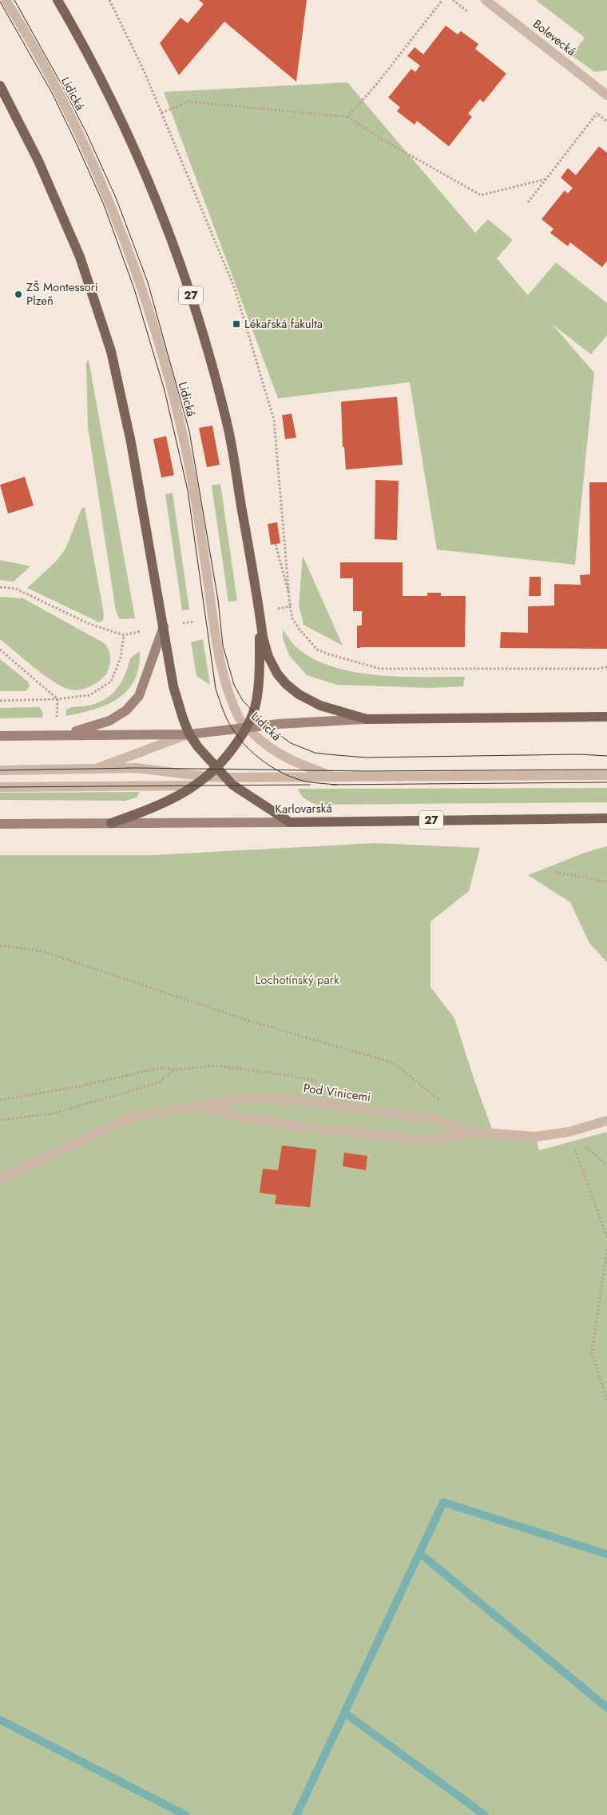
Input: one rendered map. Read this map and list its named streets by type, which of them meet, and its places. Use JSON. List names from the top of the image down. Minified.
{"streets":{"main road":["27","Karlovarská"],"street":["Bolevecká","Lidická","Pod Vinicemi"]},"parks":["Lochotínský park"],"places":{"other":["ZŠ Montessori Plzeň"],"transit":["Lékařská fakulta"]}}
